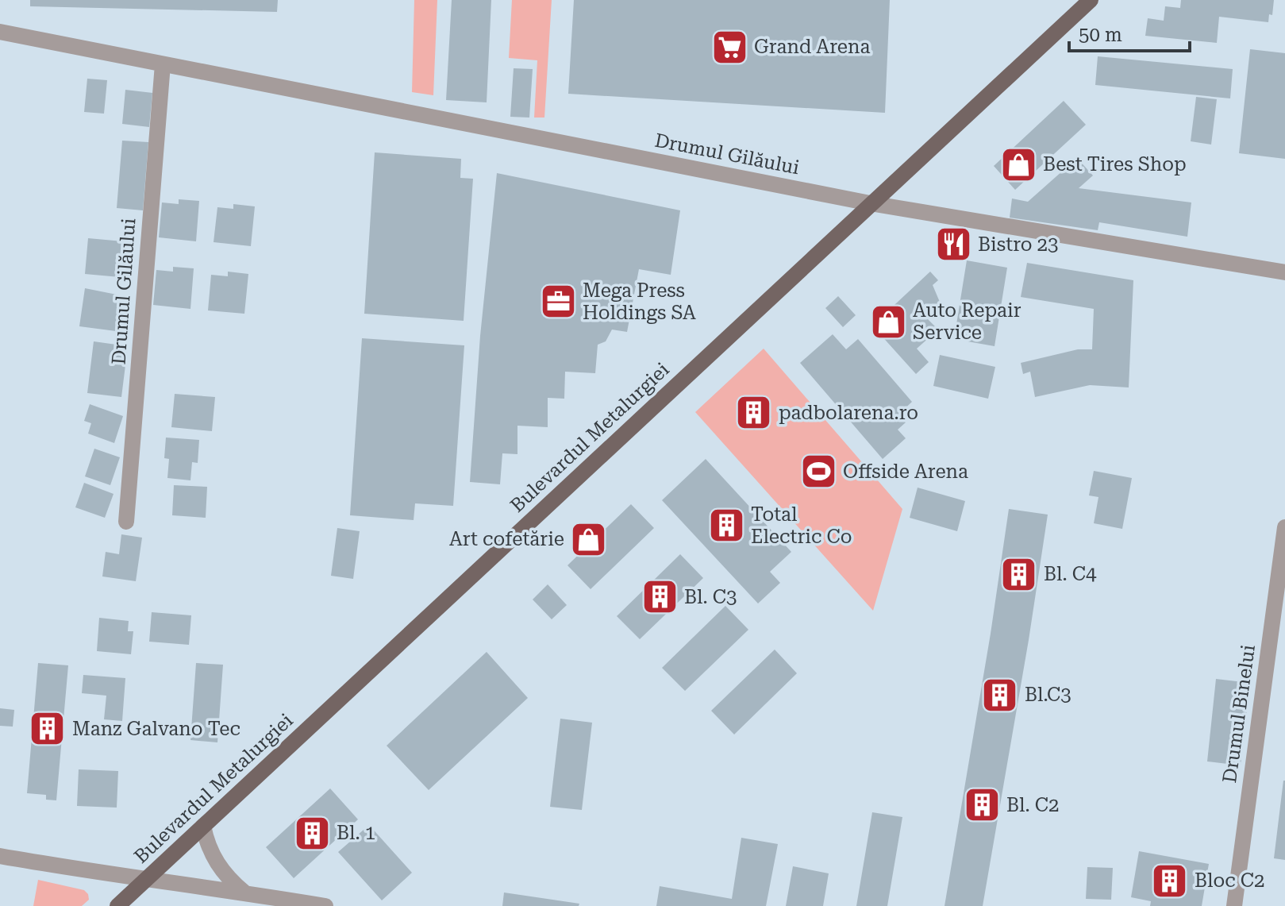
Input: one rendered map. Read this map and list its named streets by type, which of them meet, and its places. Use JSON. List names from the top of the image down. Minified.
{"streets":{"main road":["Bulevardul Metalurgiei"],"street":["Drumul Gilăului","Drumul Binelui"]},"crossings":[["Drumul Gilăului","Bulevardul Metalurgiei"]],"places":{"supermarket":["Grand Arena"],"shop":["Best Tires Shop","Auto Repair Service","Art cofetărie"],"restaurant":["Bistro 23"],"office":["Mega Press Holdings SA"],"building":["padbolarena.ro","Total Electric Co","Bl. C4","Bl. C3","Bl.C3","Manz Galvano Tec","Bl. C2","Bl. 1","Bloc C2"],"sports":["Offside Arena"]},"scale_bar":"50 m"}
